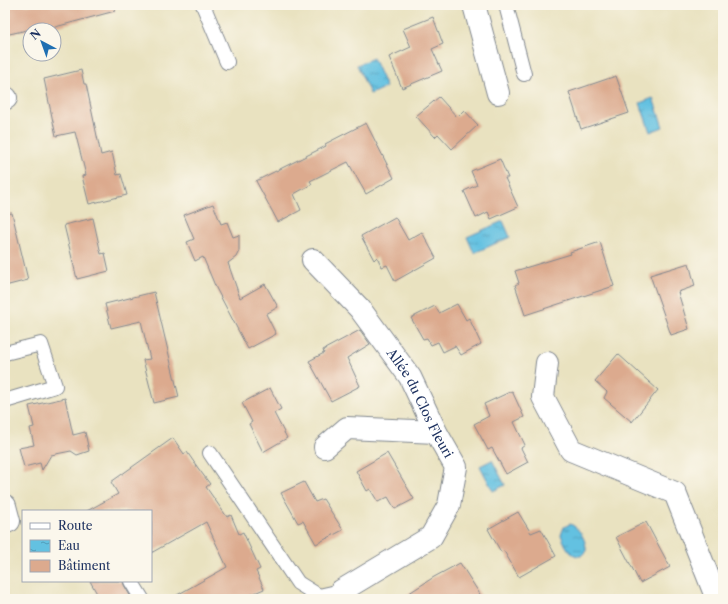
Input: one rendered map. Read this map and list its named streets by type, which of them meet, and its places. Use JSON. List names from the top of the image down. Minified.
{"streets":{"street":["Allée du Clos Fleuri"]},"legend":["Route","Eau","Bâtiment"],"north":"top left"}
